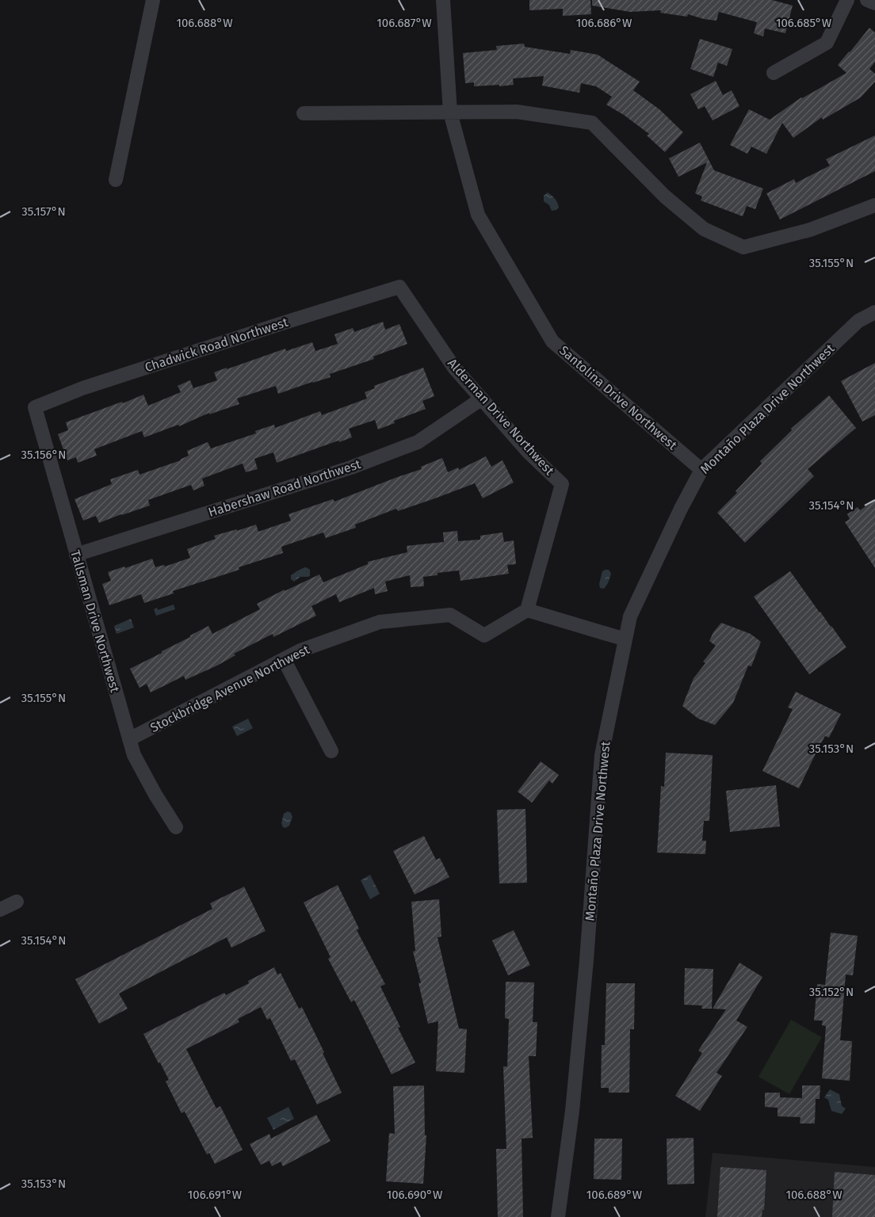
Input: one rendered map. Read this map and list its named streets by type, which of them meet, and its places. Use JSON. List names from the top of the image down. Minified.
{"streets":{"street":["Chadwick Road Northwest","Santolina Drive Northwest","Montaño Plaza Drive Northwest","Alderman Drive Northwest","Habershaw Road Northwest","Tallsman Drive Northwest","Stockbridge Avenue Northwest"]},"crossings":[["Chadwick Road Northwest","Alderman Drive Northwest"],["Chadwick Road Northwest","Tallsman Drive Northwest"],["Santolina Drive Northwest","Montaño Plaza Drive Northwest"],["Alderman Drive Northwest","Habershaw Road Northwest"],["Alderman Drive Northwest","Stockbridge Avenue Northwest"],["Habershaw Road Northwest","Tallsman Drive Northwest"],["Tallsman Drive Northwest","Stockbridge Avenue Northwest"]],"coordinates":["106.688°W","106.687°W","106.686°W","106.685°W","35.157°N","35.155°N","35.156°N","35.154°N","35.153°N","35.152°N","106.691°W","106.690°W","106.689°W"]}
